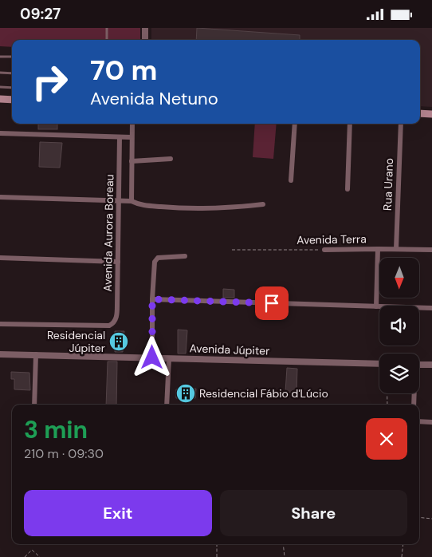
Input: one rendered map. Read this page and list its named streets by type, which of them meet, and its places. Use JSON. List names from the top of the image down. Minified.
{"streets":{"street":["Rua Urano","Avenida Aurora Boreau","Avenida Terra","Avenida Júpiter"]},"crossings":[["Rua Urano","Avenida Terra"]],"places":{"building":["Residencial Júpiter","Residencial Fábio d'Lúcio"]},"north":"bottom","page":{"status":"09:27","turn":["70 m","Avenida Netuno"],"heading":["3 min","210 m · 09:30"],"buttons":["Exit","Share"]}}
